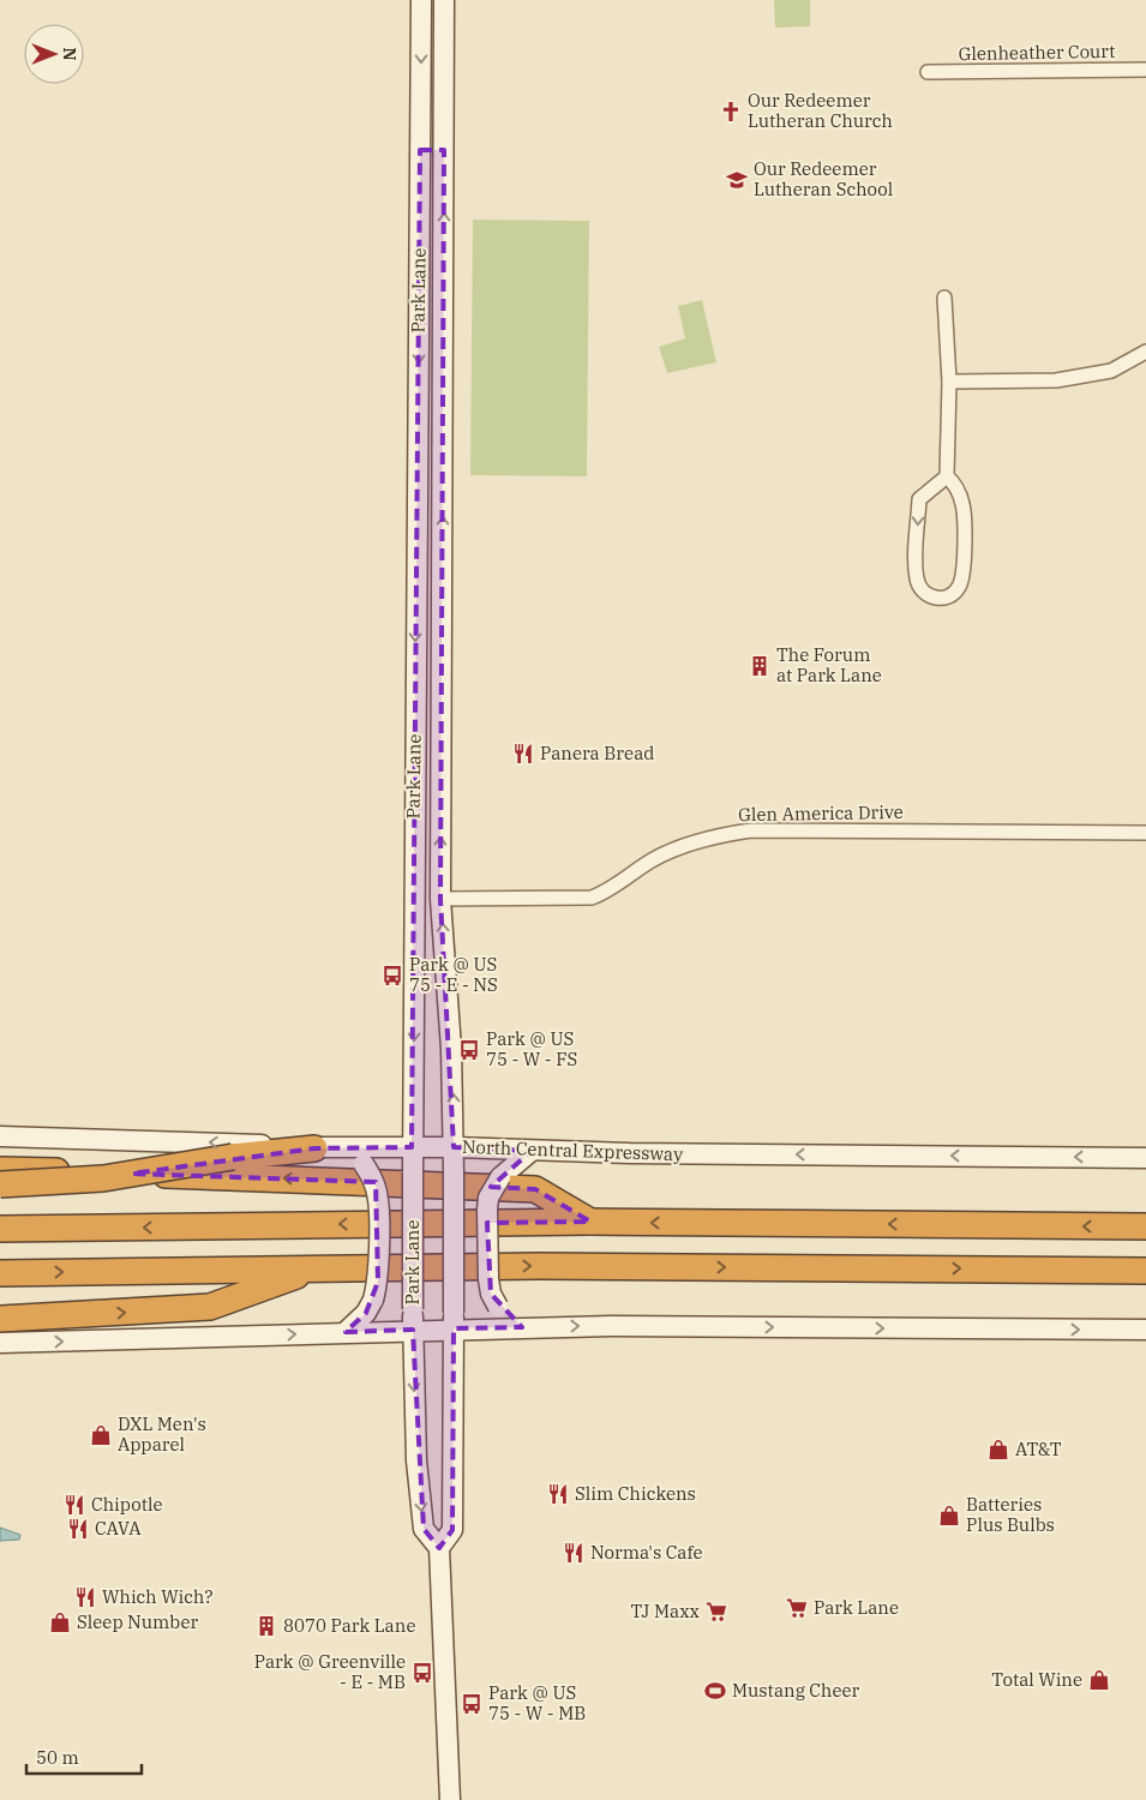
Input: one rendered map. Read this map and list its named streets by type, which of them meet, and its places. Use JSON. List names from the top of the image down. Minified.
{"streets":{"main road":["Park Lane","North Central Expressway"],"street":["Glenheather Court","Glen America Drive"]},"crossings":[["Park Lane","Glen America Drive"],["Park Lane","North Central Expressway"]],"places":{"church":["Our Redeemer Lutheran Church"],"school or university":["Our Redeemer Lutheran School"],"building":["The Forum at Park Lane","8070 Park Lane"],"restaurant":["Panera Bread","Slim Chickens","Chipotle","CAVA","Norma's Cafe","Which Wich?"],"bus stop":["Park @ US 75 - E - NS","Park @ US 75 - W - FS","Park @ Greenville - E - MB","Park @ US 75 - W - MB"],"shop":["DXL Men's Apparel","AT&T","Batteries Plus Bulbs","Sleep Number","Total Wine"],"supermarket":["Park Lane","TJ Maxx"],"sports":["Mustang Cheer"]},"scale_bar":"50 m","north":"right"}
